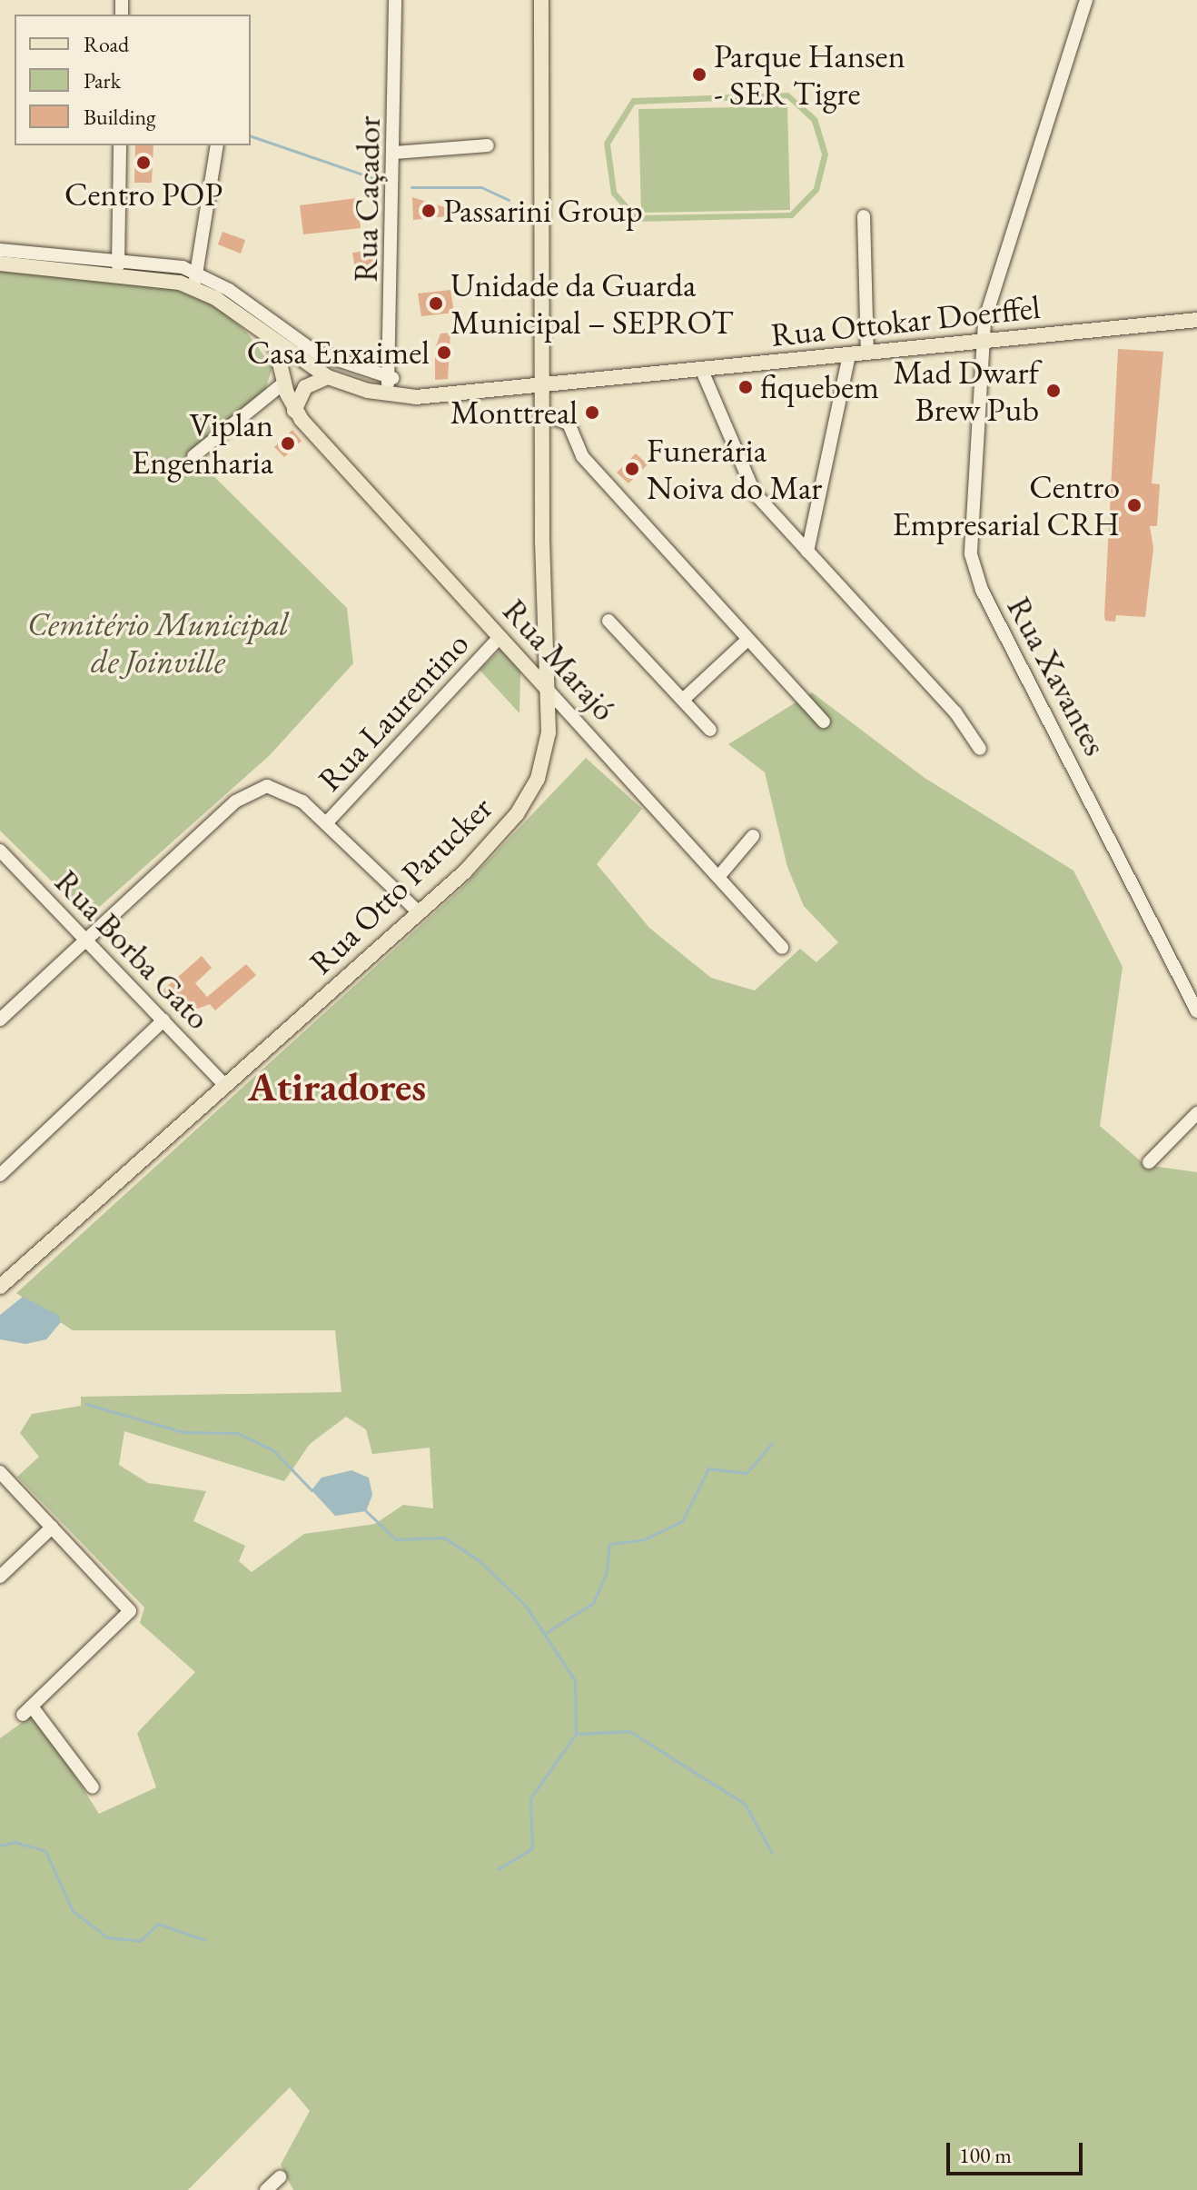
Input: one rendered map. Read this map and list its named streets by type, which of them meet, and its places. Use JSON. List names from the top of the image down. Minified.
{"streets":{"main road":["Rua Ottokar Doerffel","Rua Marajó","Rua Otto Parucker"],"street":["Rua Caçador","Rua Xavantes","Rua Laurentino","Rua Borba Gato"]},"crossings":[["Rua Ottokar Doerffel","Rua Marajó"],["Rua Ottokar Doerffel","Rua Xavantes"],["Rua Ottokar Doerffel","Rua Otto Parucker"],["Rua Marajó","Rua Laurentino"],["Rua Marajó","Rua Otto Parucker"],["Rua Otto Parucker","Rua Borba Gato"]],"districts":["Atiradores"],"parks":["Cemitério Municipal de Joinville"],"places":["Parque Hansen - SER Tigre","Centro POP","Passarini Group","Unidade da Guarda Municipal – SEPROT","Casa Enxaimel","fiquebem","Mad Dwarf Brew Pub","Monttreal","Viplan Engenharia","Funerária Noiva do Mar","Centro Empresarial CRH"],"legend":["Road","Park","Building"],"scale_bar":"100 m"}
